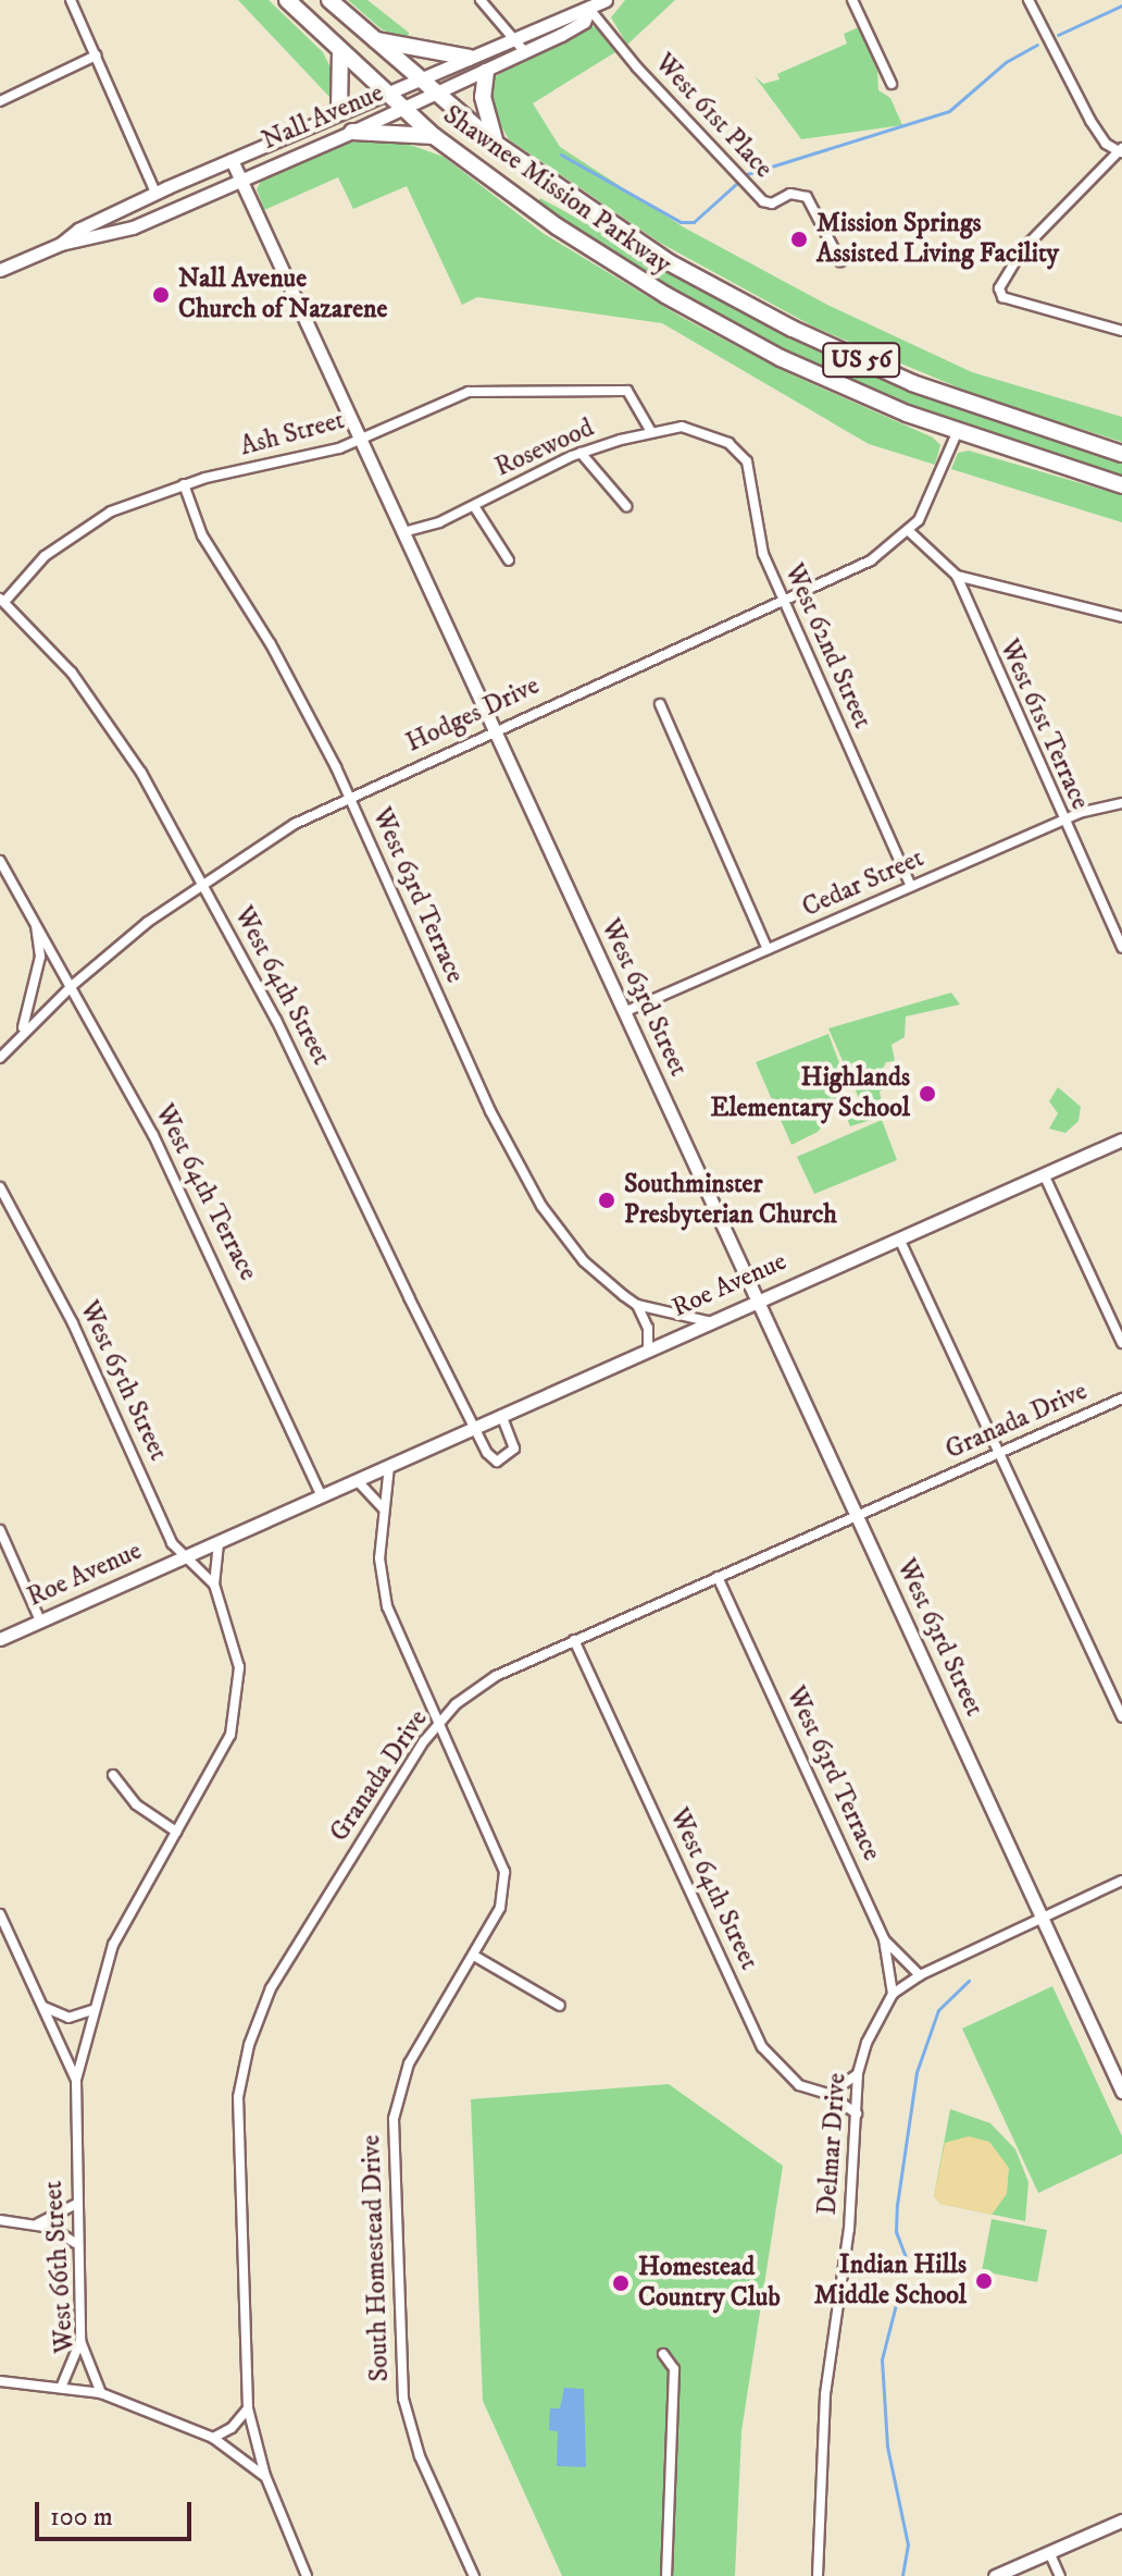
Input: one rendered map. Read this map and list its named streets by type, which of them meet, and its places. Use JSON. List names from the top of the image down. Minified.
{"streets":{"highway":["Shawnee Mission Parkway","US 56"],"main road":["Nall Avenue","West 63rd Street","Roe Avenue"],"street":["West 61st Place","Ash Street","Rosewood","West 62nd Street","Hodges Drive","West 61st Terrace","Cedar Street","West 63rd Terrace","West 64th Street","West 64th Terrace","West 65th Street","Granada Drive","Delmar Drive","South Homestead Drive","West 66th Street"]},"crossings":[["West 61st Place","Nall Avenue"],["Nall Avenue","Shawnee Mission Parkway"],["Nall Avenue","West 63rd Street"],["Shawnee Mission Parkway","Hodges Drive"],["Ash Street","Rosewood"],["Ash Street","West 63rd Terrace"],["Ash Street","West 64th Street"],["Ash Street","West 63rd Street"],["Rosewood","West 62nd Street"],["Rosewood","West 63rd Street"],["West 62nd Street","Hodges Drive"],["West 62nd Street","Cedar Street"],["Hodges Drive","West 61st Terrace"],["Hodges Drive","West 63rd Terrace"],["Hodges Drive","West 64th Street"],["Hodges Drive","West 63rd Street"],["Hodges Drive","West 64th Terrace"],["West 61st Terrace","Cedar Street"],["Cedar Street","West 63rd Street"],["West 63rd Terrace","Roe Avenue"],["West 63rd Terrace","Granada Drive"],["West 63rd Terrace","Delmar Drive"],["West 64th Street","Roe Avenue"],["West 64th Street","Granada Drive"],["West 64th Street","Delmar Drive"],["West 63rd Street","Roe Avenue"],["West 63rd Street","Granada Drive"],["West 63rd Street","Delmar Drive"],["West 64th Terrace","Roe Avenue"],["Roe Avenue","West 65th Street"],["Roe Avenue","South Homestead Drive"],["West 65th Street","West 66th Street"],["Granada Drive","South Homestead Drive"]],"places":["Mission Springs Assisted Living Facility","Nall Avenue Church of Nazarene","Highlands Elementary School","Southminster Presbyterian Church","Indian Hills Middle School","Homestead Country Club"],"scale_bar":"100 m"}
